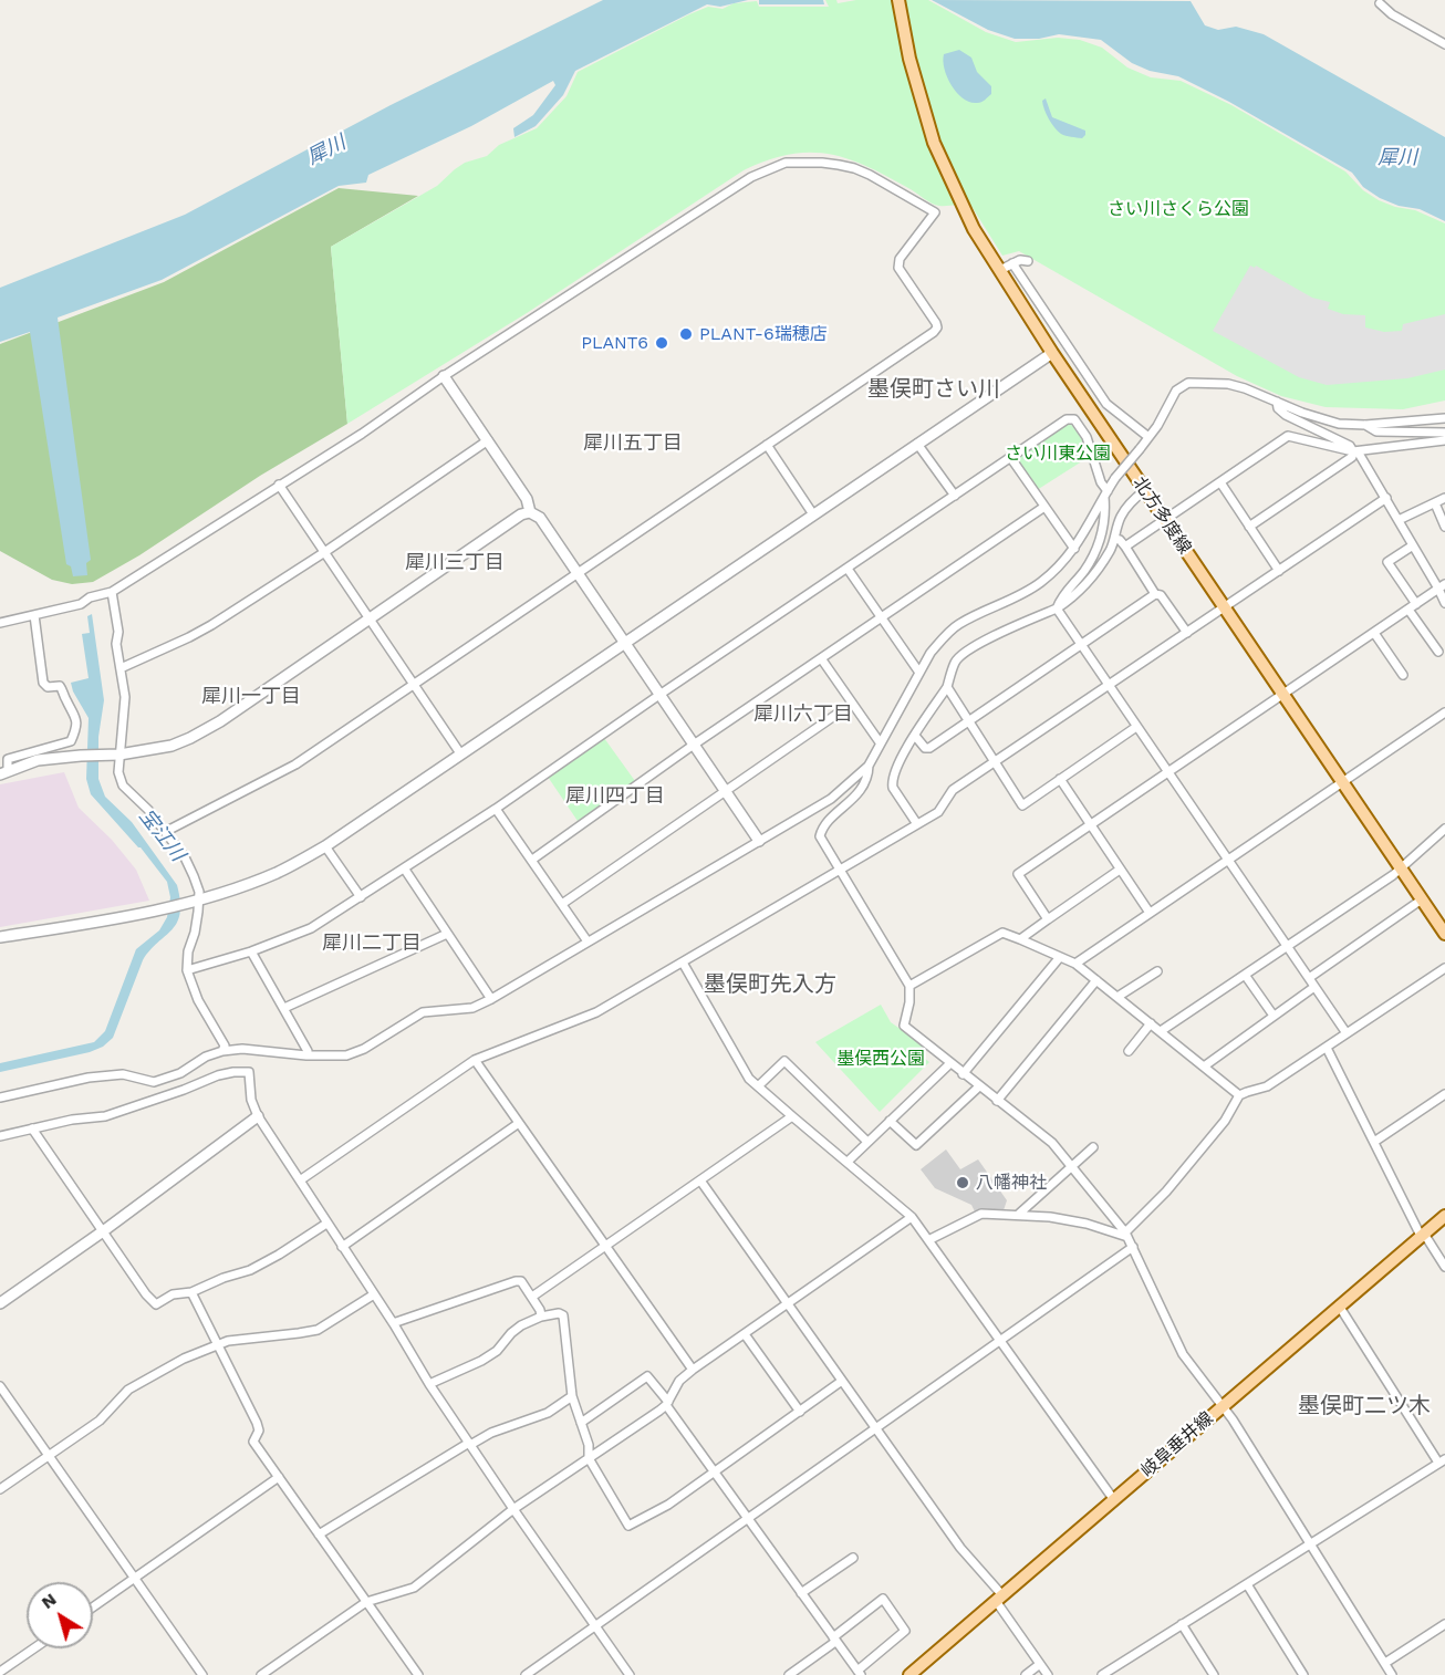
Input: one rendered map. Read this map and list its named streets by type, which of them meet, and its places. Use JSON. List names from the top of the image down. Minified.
{"streets":{"main road":["北方多度線","岐阜垂井線"]},"districts":["墨俣町さい川","犀川五丁目","犀川三丁目","犀川一丁目","犀川六丁目","犀川四丁目","犀川二丁目","墨俣町先入方","墨俣町二ツ木"],"water":["犀川","宝江川"],"parks":["さい川さくら公園","さい川東公園","墨俣西公園"],"places":["PLANT-6瑞穂店","PLANT6","八幡神社"],"north":"top left"}
